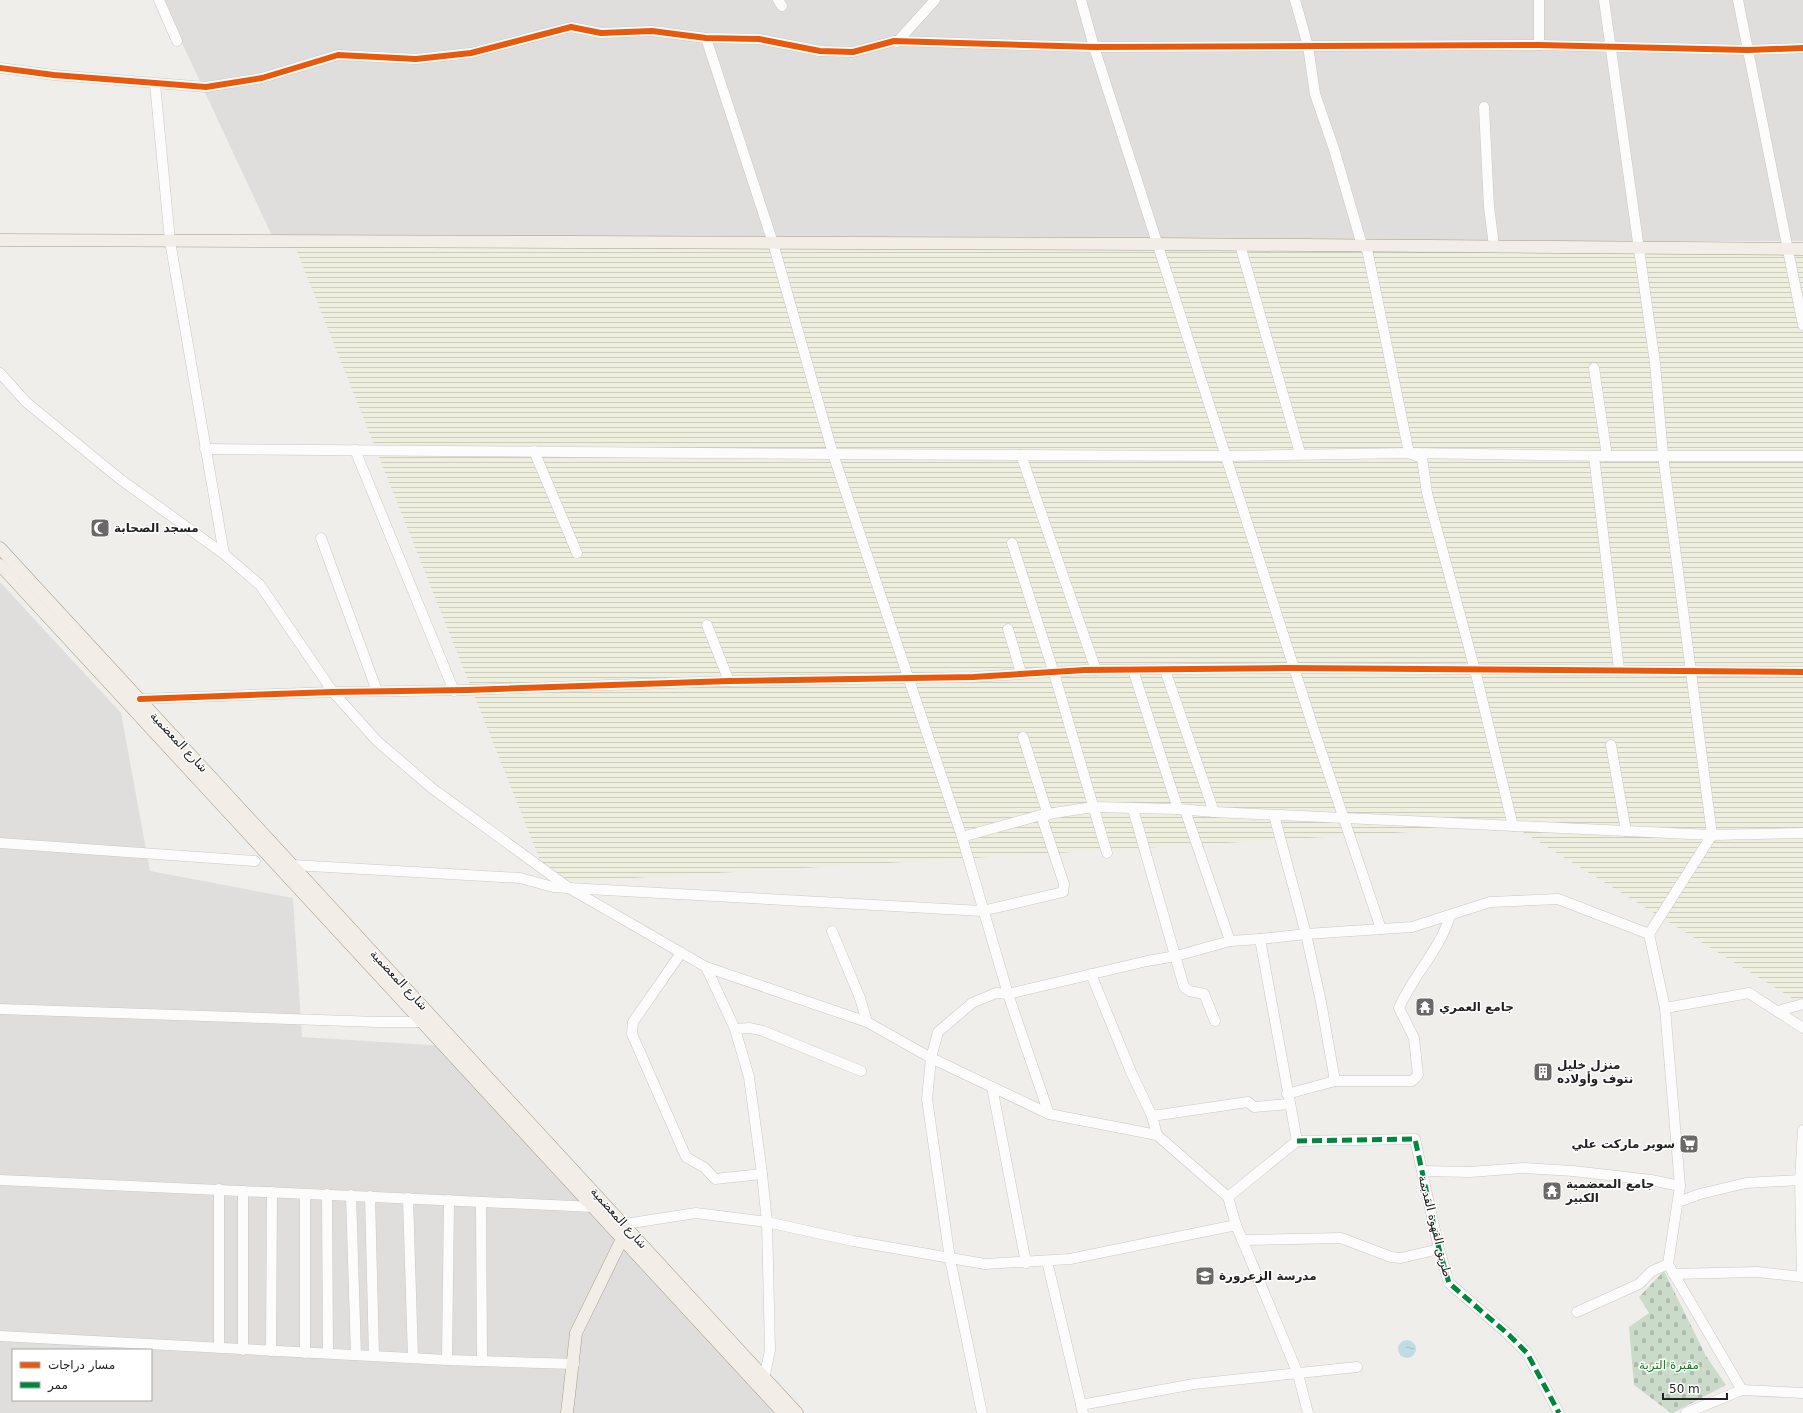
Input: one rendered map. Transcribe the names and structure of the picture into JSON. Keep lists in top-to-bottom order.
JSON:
{
  "streets": {
    "main road": ["شارع المعضمية"],
    "street": ["طريق القهوة القديمة"]
  },
  "parks": ["مقبرة التربة"],
  "places": {
    "mosque": ["مسجد الصحابة"],
    "temple": ["جامع العمري", "جامع المعضمية الكبير"],
    "building": ["منزل خليل نتوف وأولاده"],
    "supermarket": ["سوبر ماركت علي"],
    "school or university": ["مدرسة الزعرورة"]
  },
  "legend": ["مسار دراجات", "ممر"],
  "scale_bar": "50 m"
}
